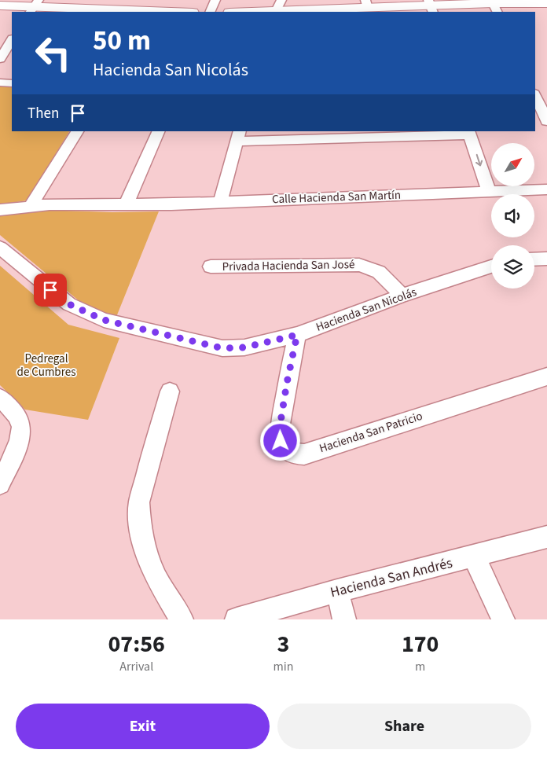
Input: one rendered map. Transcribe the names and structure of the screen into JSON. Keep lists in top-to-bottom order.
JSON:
{
  "streets": {
    "street": [
      "Calle Hacienda San Martín",
      "Privada Hacienda San José",
      "Hacienda San Nicolás",
      "Hacienda San Patricio",
      "Hacienda San Andrés"
    ]
  },
  "crossings": [
    ["Privada Hacienda San José", "Hacienda San Nicolás"],
    ["Hacienda San Nicolás", "Hacienda San Patricio"]
  ],
  "parks": ["Pedregal de Cumbres"],
  "north": "top right",
  "page": {
    "turn": ["50 m", "Hacienda San Nicolás"],
    "then": "Then",
    "eta": [
      "07:56",
      "Arrival",
      "3",
      "min",
      "170",
      "m"
    ],
    "buttons": ["Exit", "Share"]
  }
}
